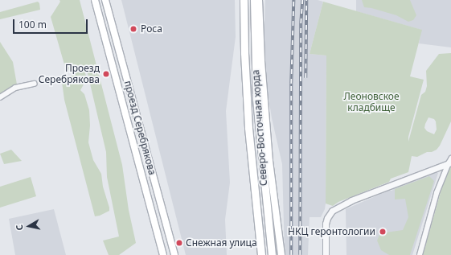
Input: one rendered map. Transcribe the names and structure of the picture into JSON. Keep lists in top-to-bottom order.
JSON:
{
  "streets": {
    "main road": ["проезд Серебрякова", "Северо-Восточная хорда"]
  },
  "parks": ["Леоновское кладбище"],
  "places": [
    "Роса",
    "Проезд Серебрякова",
    "НКЦ геронтологии",
    "Снежная улица"
  ],
  "scale_bar": "100 m",
  "north": "left"
}
